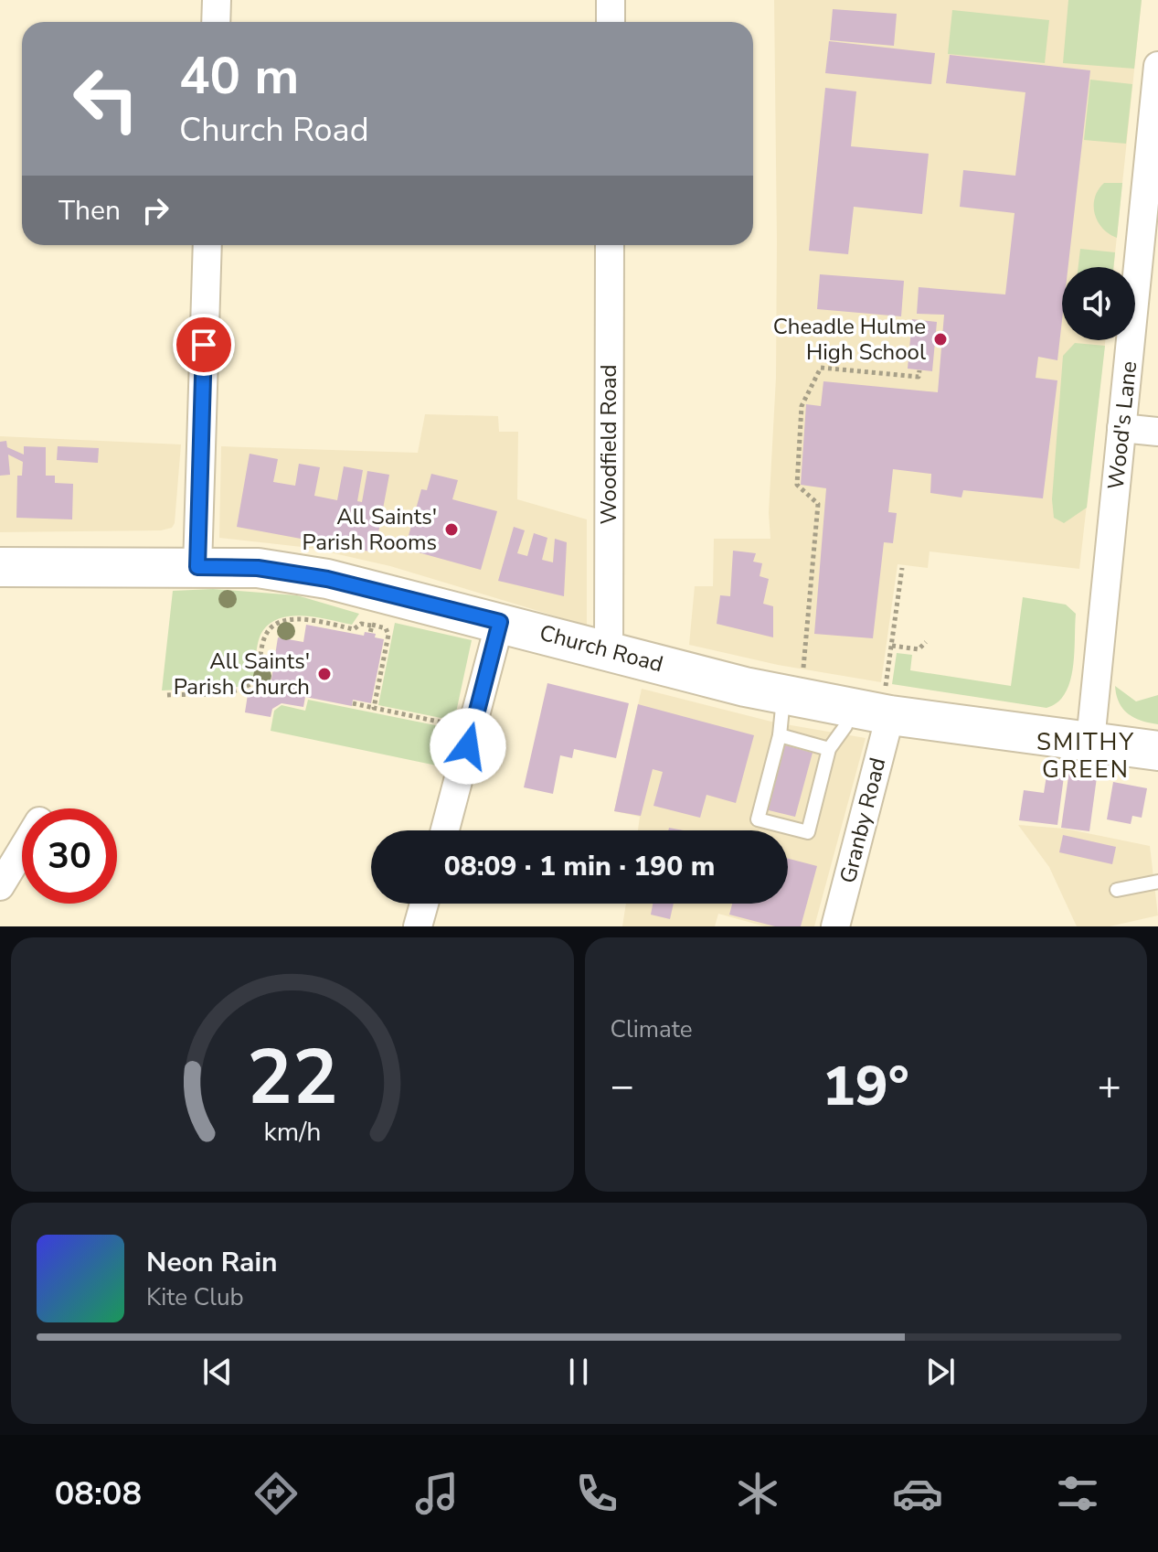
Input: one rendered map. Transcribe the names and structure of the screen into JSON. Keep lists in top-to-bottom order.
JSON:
{
  "streets": {
    "main road": ["Church Road"],
    "street": ["Wood's Lane", "Woodfield Road", "Granby Road"]
  },
  "crossings": [
    ["Wood's Lane", "Church Road"],
    ["Woodfield Road", "Church Road"],
    ["Church Road", "Granby Road"]
  ],
  "districts": ["SMITHY GREEN"],
  "places": ["Cheadle Hulme High School", "All Saints' Parish Rooms", "All Saints' Parish Church"],
  "page": {
    "turn": ["40 m", "Church Road"],
    "then": "Then",
    "limit": "30",
    "trip": "08:09 · 1 min · 190 m",
    "tile": "Climate",
    "heat": ["−", "19°", "+"],
    "song": ["Neon Rain", "Kite Club"],
    "tabs": "08:08",
    "gauge": ["22", "km/h"]
  }
}
